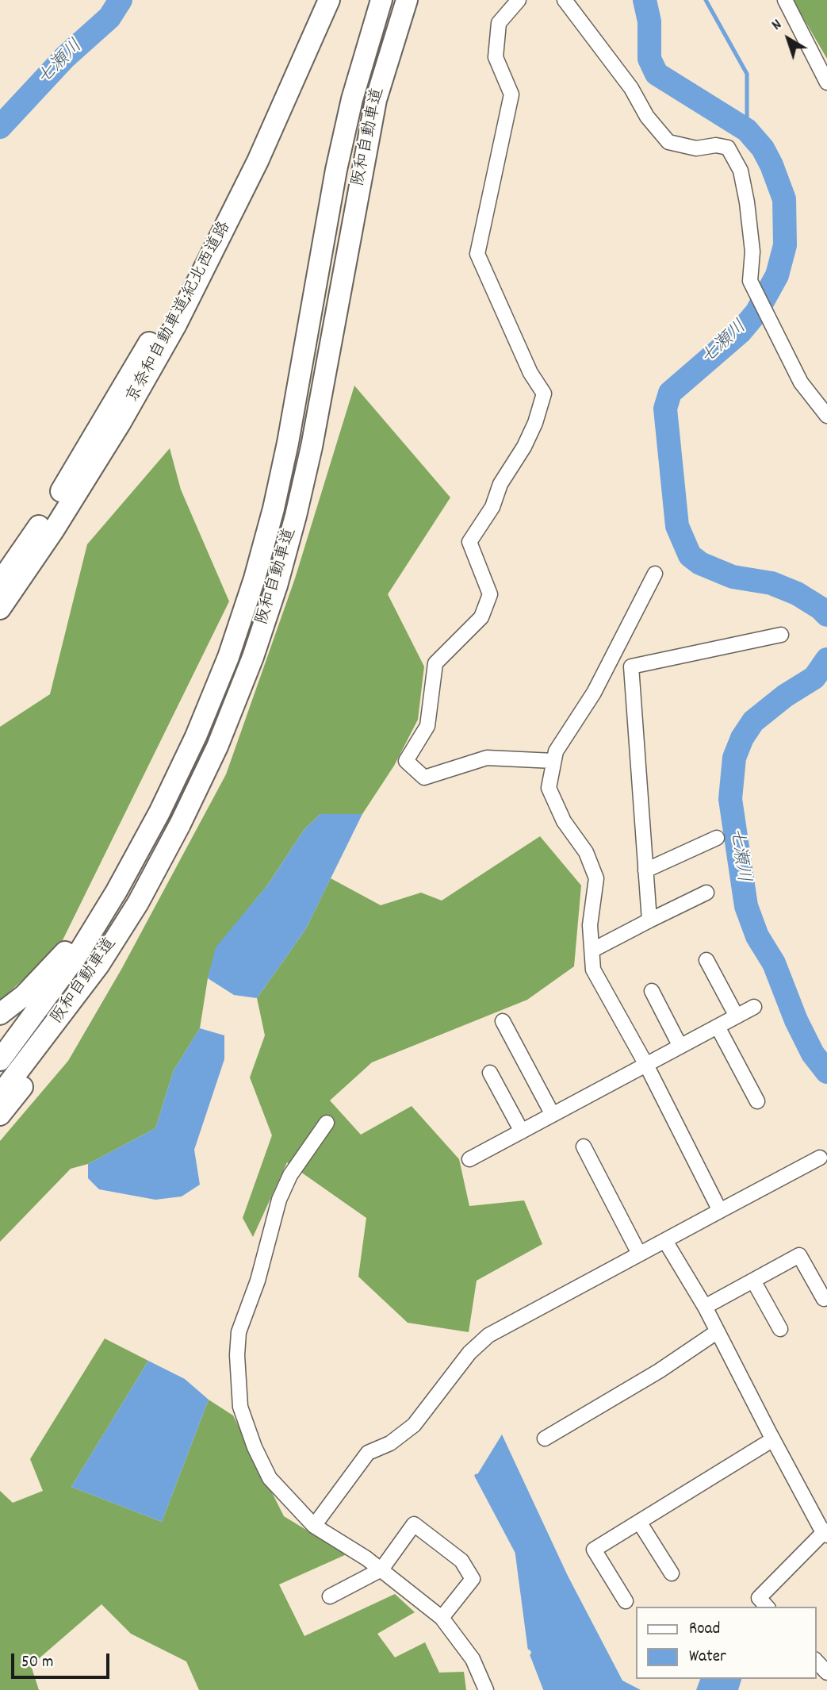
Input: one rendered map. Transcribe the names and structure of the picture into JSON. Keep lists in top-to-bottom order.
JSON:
{
  "streets": {
    "highway": ["阪和自動車道", "京奈和自動車道;紀北西道路"]
  },
  "water": ["七瀬川"],
  "legend": ["Road", "Water"],
  "scale_bar": "50 m",
  "north": "top left"
}
